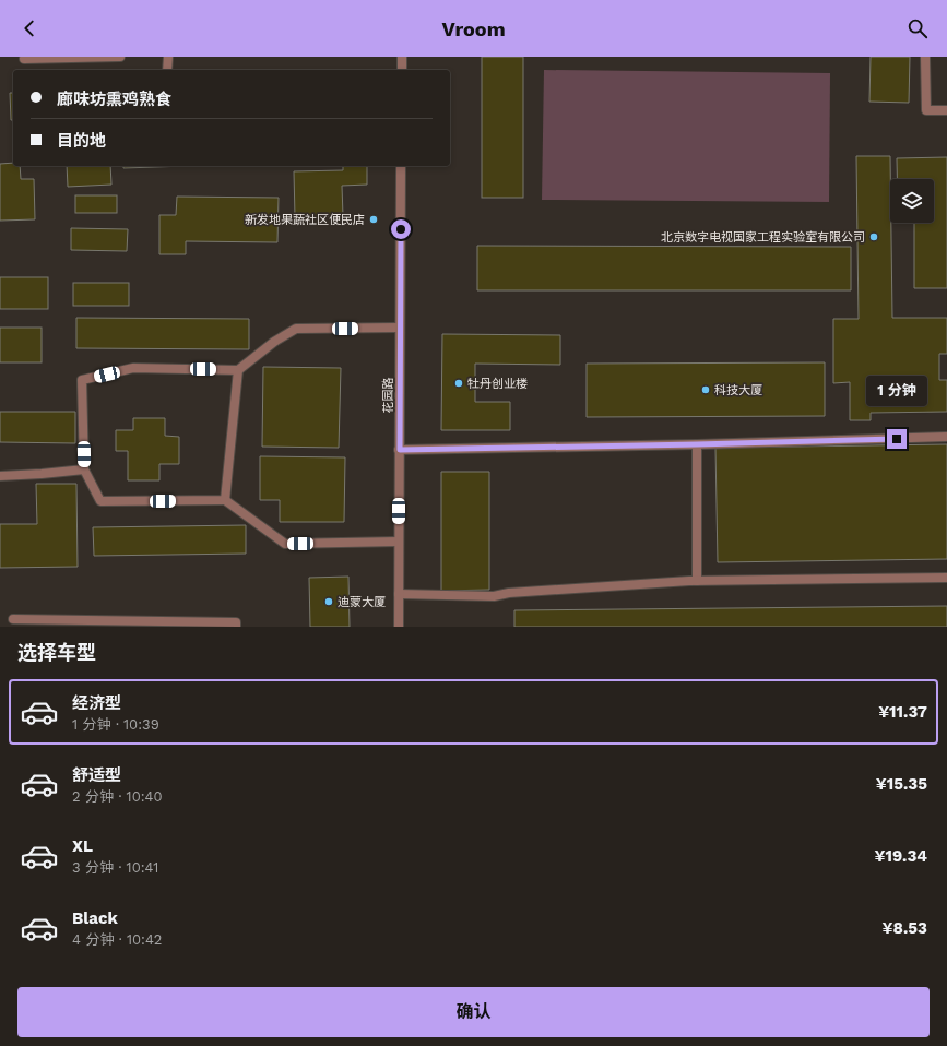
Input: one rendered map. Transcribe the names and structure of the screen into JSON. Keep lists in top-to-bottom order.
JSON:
{
  "streets": {
    "street": ["花园路"]
  },
  "places": [
    "新发地果蔬社区便民店",
    "北京数字电视国家工程实验室有限公司",
    "牡丹创业楼",
    "科技大厦",
    "迪蒙大厦"
  ],
  "page": {
    "header": "Vroom",
    "banner": ["廊味坊熏鸡熟食", "目的地"],
    "bubble": "1 分钟",
    "heading": "选择车型",
    "list": [
      {
        "name": "经济型",
        "note": "1 分钟 · 10:39",
        "value": "¥11.37"
      },
      {
        "name": "舒适型",
        "note": "2 分钟 · 10:40",
        "value": "¥15.35"
      },
      {
        "name": "XL",
        "note": "3 分钟 · 10:41",
        "value": "¥19.34"
      },
      {
        "name": "Black",
        "note": "4 分钟 · 10:42",
        "value": "¥8.53"
      }
    ],
    "buttons": "确认"
  }
}
